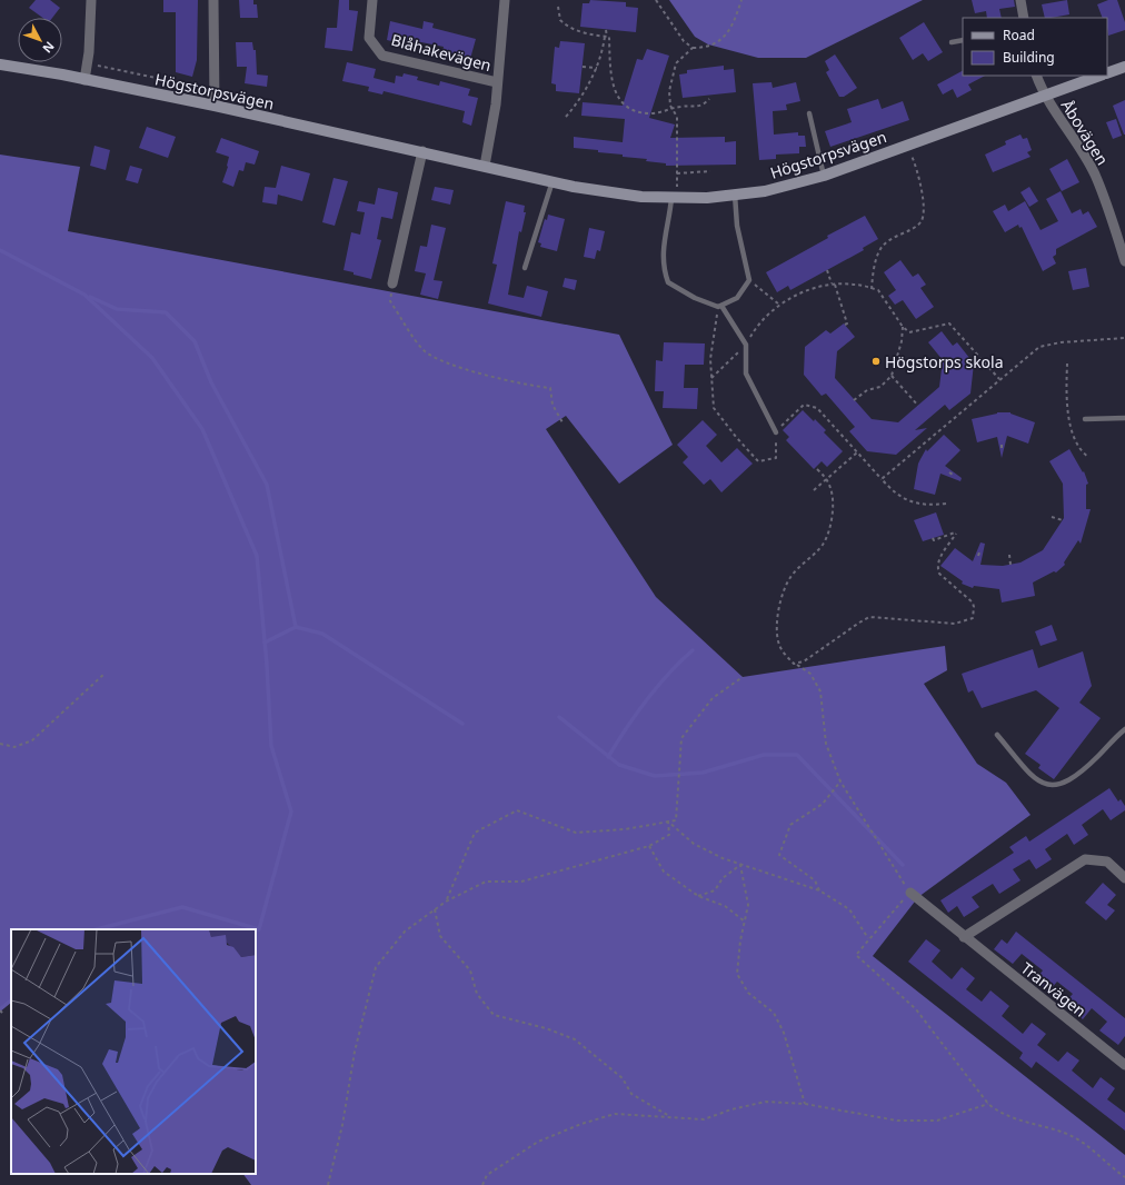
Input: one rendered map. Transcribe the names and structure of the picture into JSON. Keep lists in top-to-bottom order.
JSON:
{
  "streets": {
    "street": [
      "Blåhakevägen",
      "Högstorpsvägen",
      "Åbovägen",
      "Tranvägen"
    ]
  },
  "crossings": [
    ["Högstorpsvägen", "Åbovägen"]
  ],
  "places": ["Högstorps skola"],
  "legend": ["Road", "Building"],
  "north": "bottom right"
}
